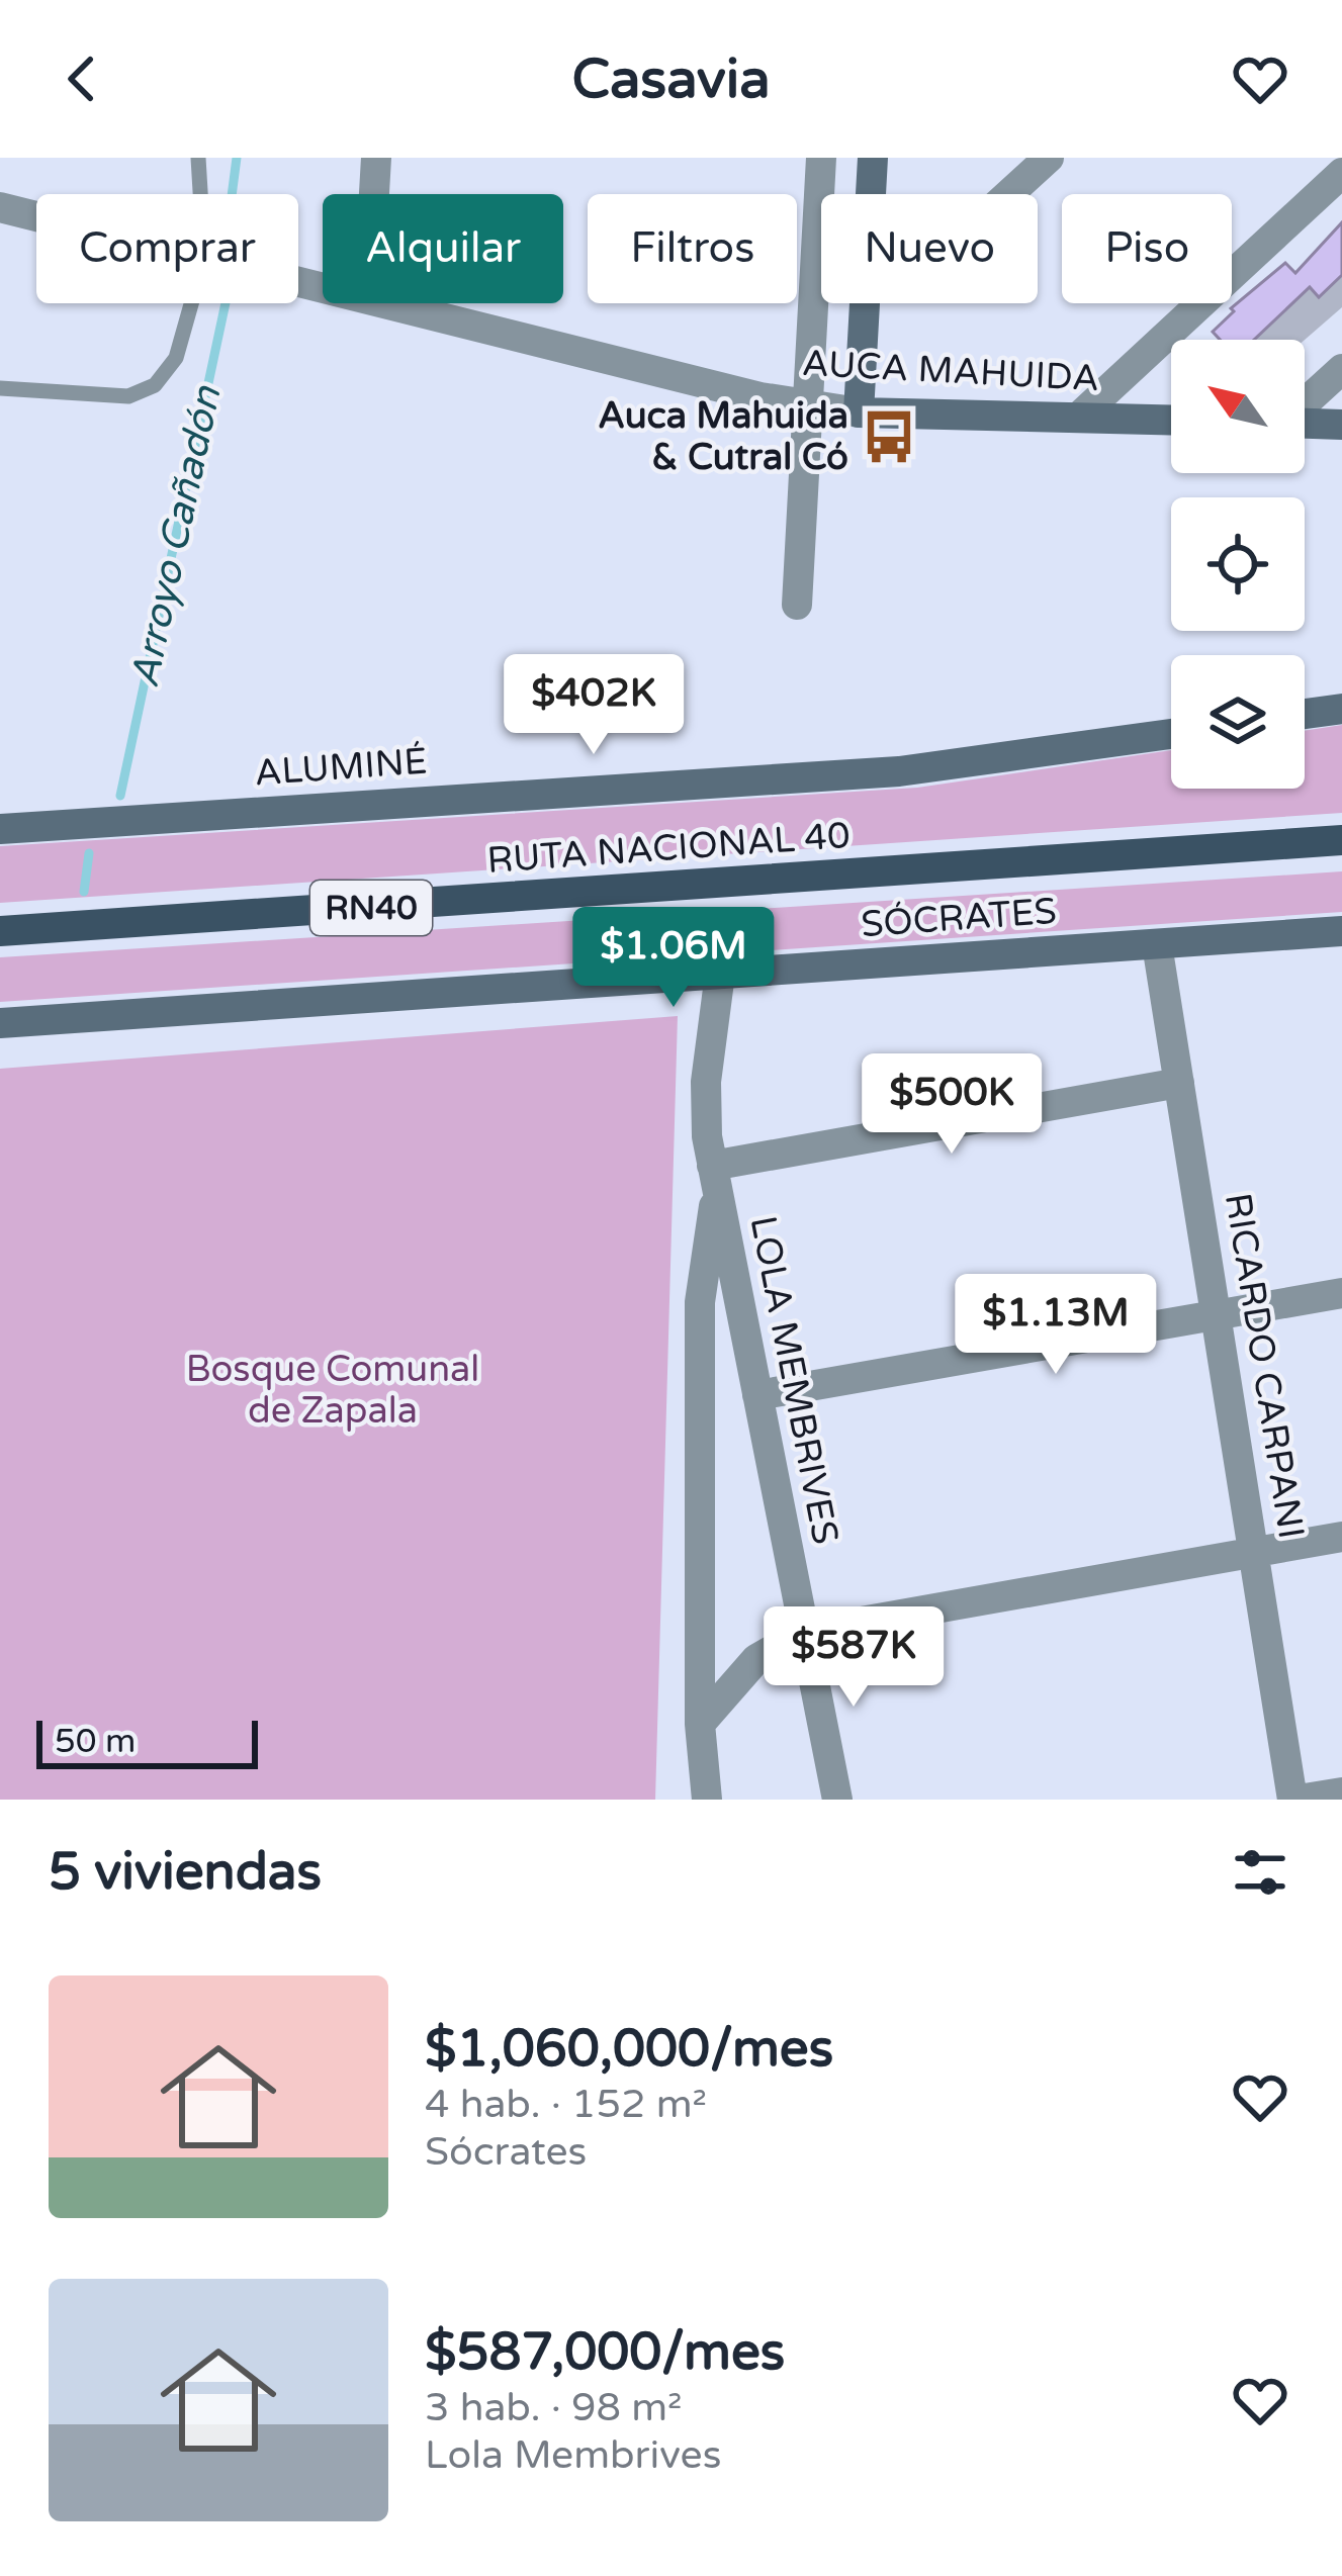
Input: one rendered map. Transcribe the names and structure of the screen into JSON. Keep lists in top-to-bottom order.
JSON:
{
  "streets": {
    "main road": ["RUTA NACIONAL 40", "RN40"],
    "street": [
      "AUCA MAHUIDA",
      "ALUMINÉ",
      "SÓCRATES",
      "RICARDO CARPANI",
      "LOLA MEMBRIVES"
    ]
  },
  "crossings": [
    ["SÓCRATES", "RICARDO CARPANI"],
    ["SÓCRATES", "LOLA MEMBRIVES"]
  ],
  "water": ["Arroyo Cañadón"],
  "parks": ["Bosque Comunal de Zapala"],
  "places": {
    "bus stop": ["Auca Mahuida & Cutral Có"]
  },
  "scale_bar": "50 m",
  "north": "top left",
  "page": {
    "header": "Casavia",
    "chip": [
      "Comprar",
      "Alquilar",
      "Filtros",
      "Nuevo",
      "Piso"
    ],
    "price": [
      "$402K",
      "$1.06M",
      "$500K",
      "$1.13M",
      "$587K"
    ],
    "scale": "50 m",
    "heading": "5 viviendas",
    "list": [
      {
        "name": "$1,060,000/mes",
        "note": "4 hab. · 152 m² · Sócrates"
      },
      {
        "name": "$587,000/mes",
        "note": "3 hab. · 98 m² · Lola Membrives"
      }
    ]
  }
}
